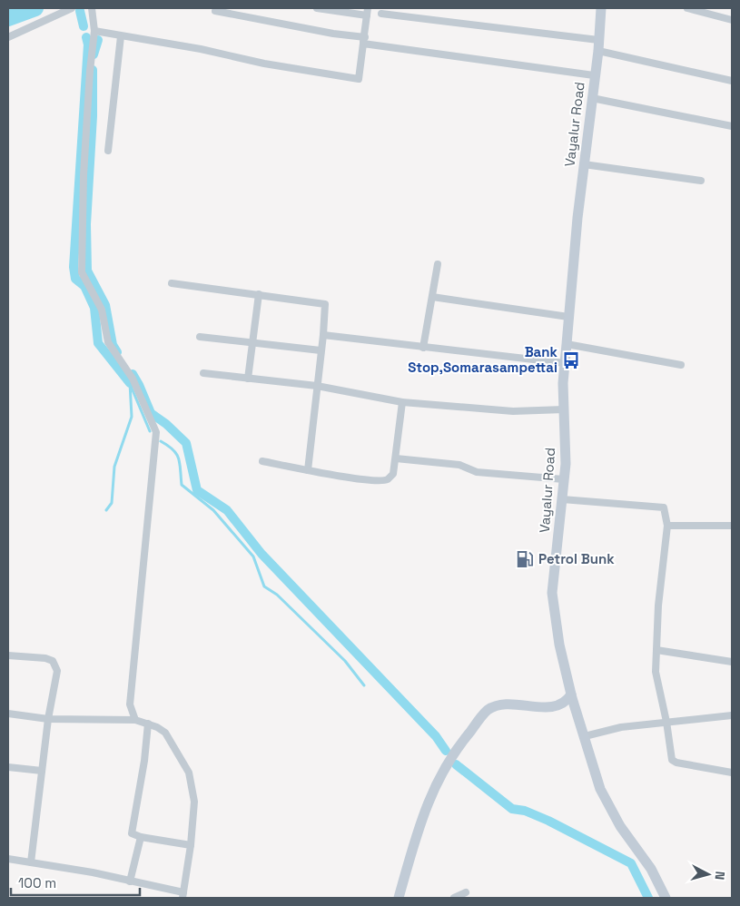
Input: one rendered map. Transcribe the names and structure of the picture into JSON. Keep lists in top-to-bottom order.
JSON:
{
  "streets": {
    "main road": ["Vayalur Road"]
  },
  "places": {
    "bus stop": ["Bank Stop,Somarasampettai"],
    "fuel station": ["Petrol Bunk"]
  },
  "scale_bar": "100 m",
  "north": "right"
}
